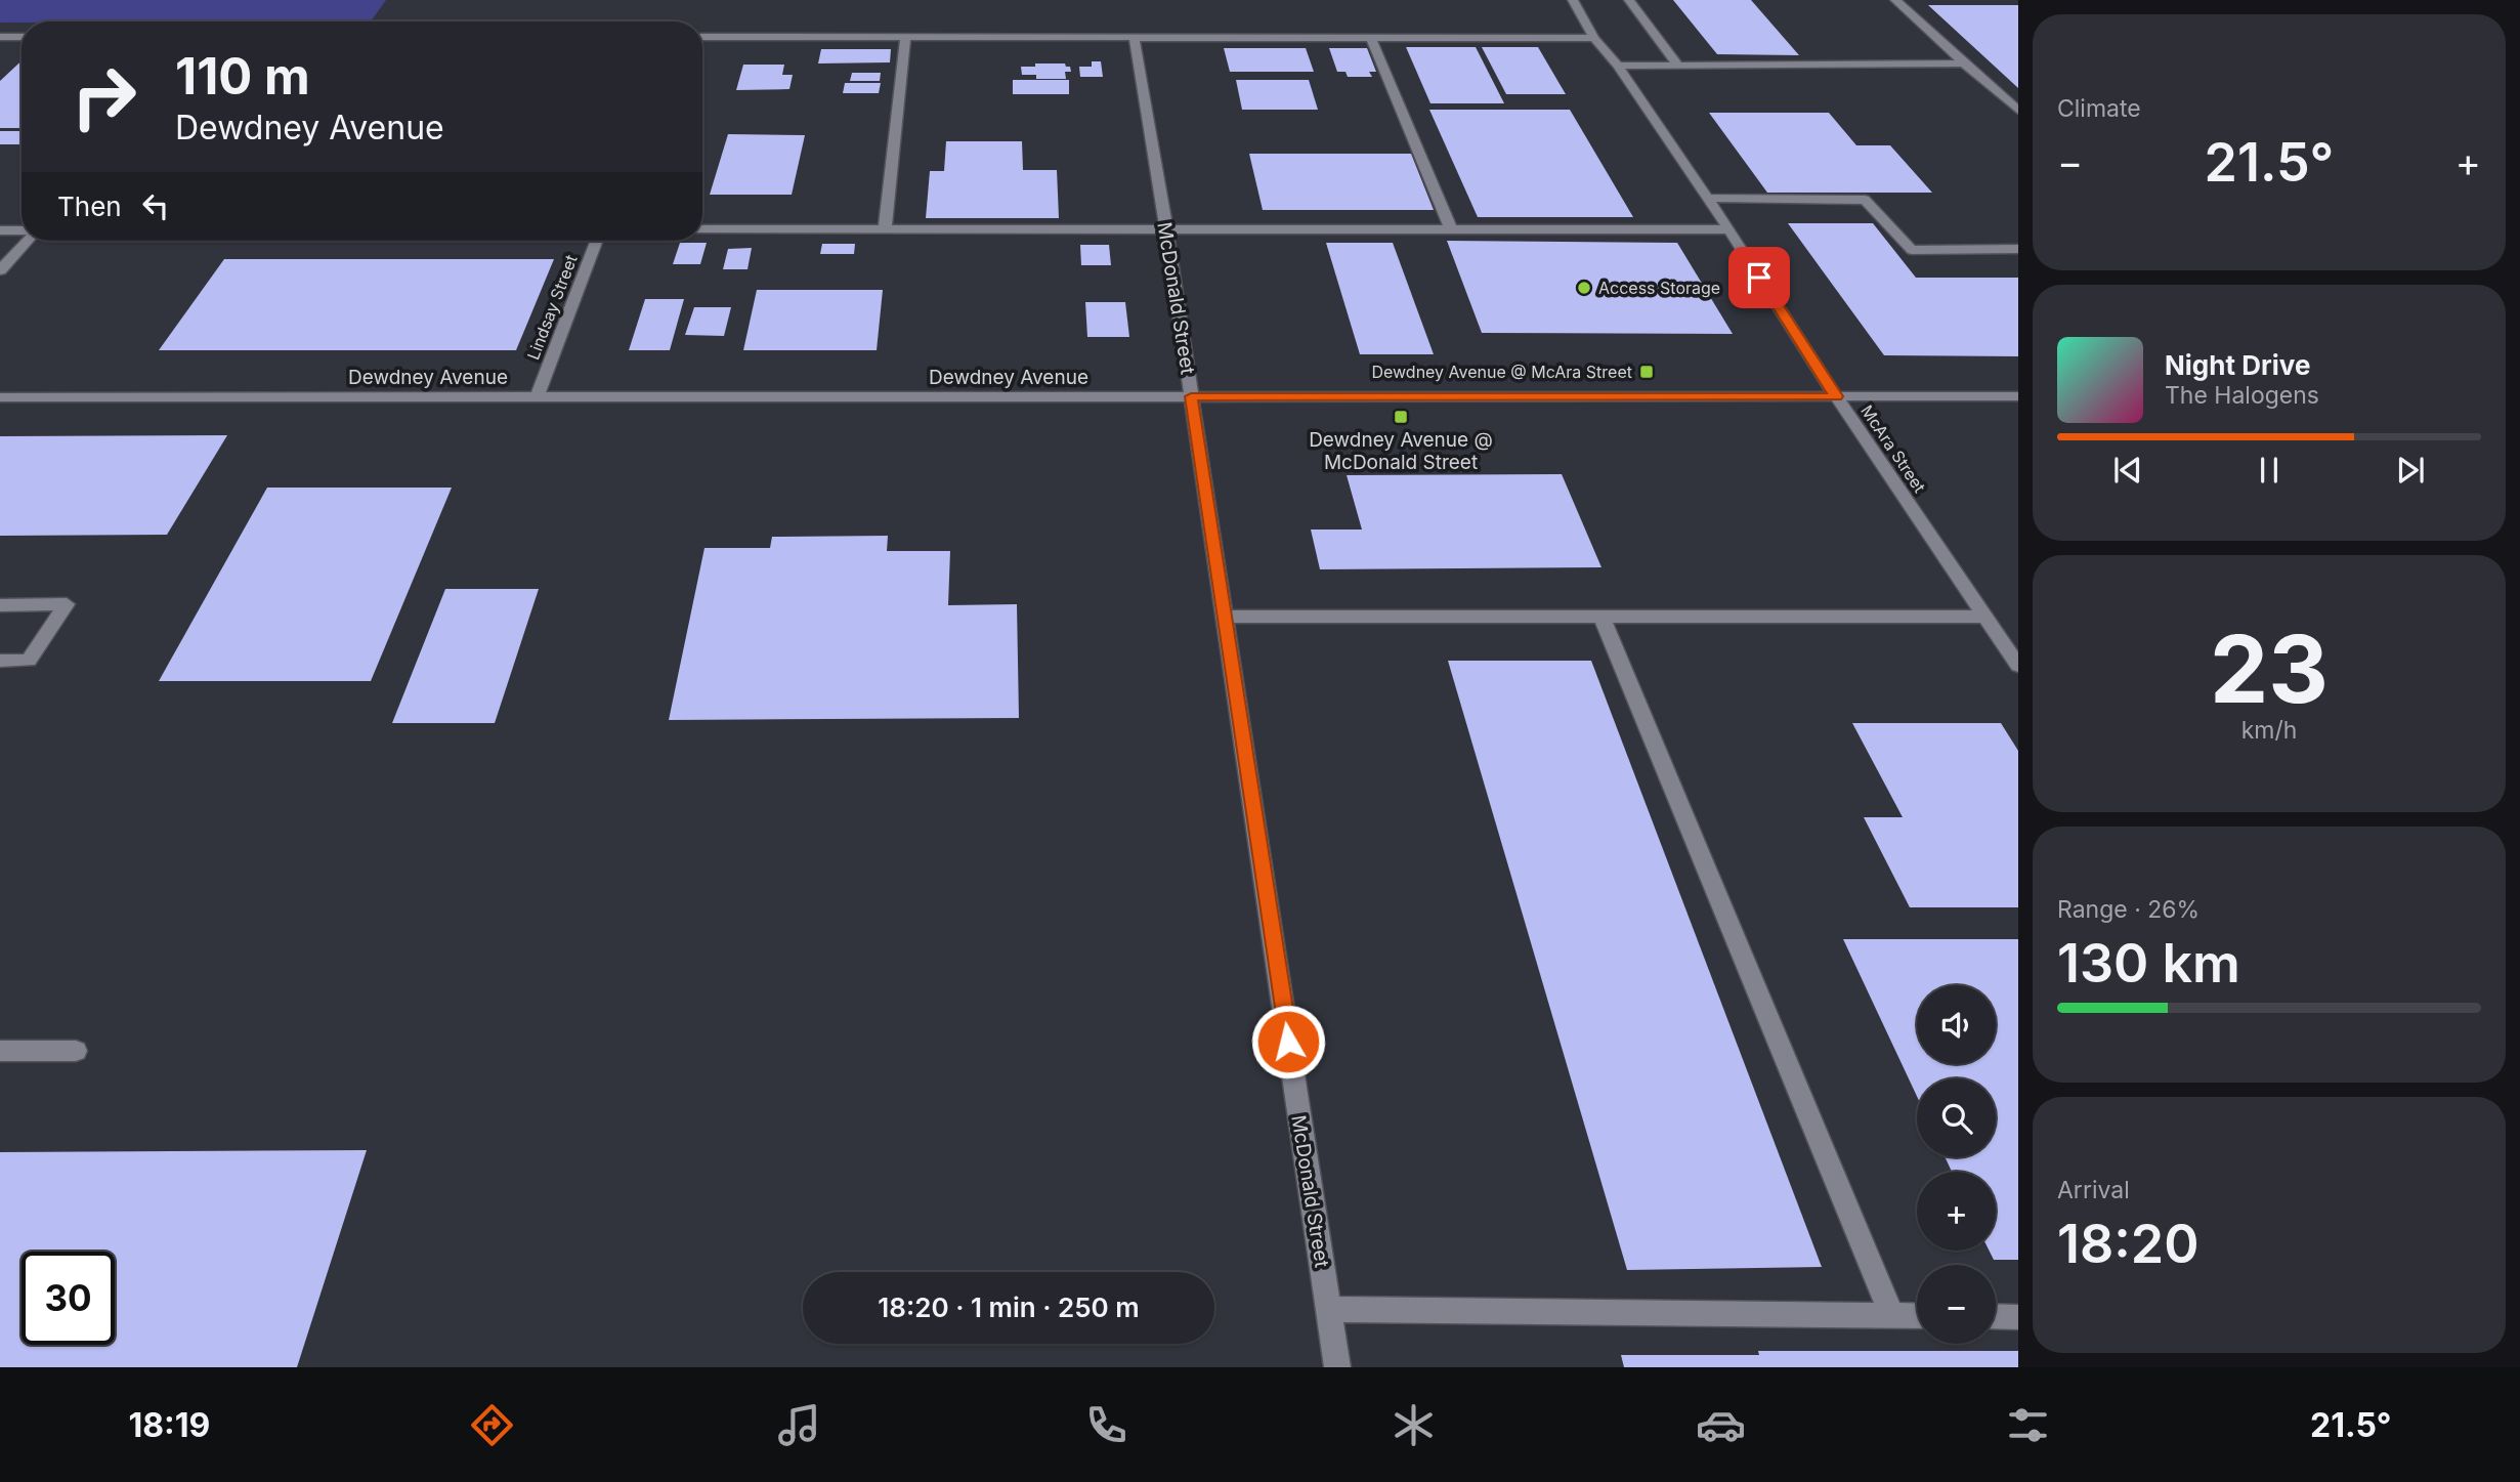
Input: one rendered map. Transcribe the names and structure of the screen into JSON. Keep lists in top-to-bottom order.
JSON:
{
  "streets": {
    "street": [
      "McDonald Street",
      "Lindsay Street",
      "Dewdney Avenue",
      "McAra Street"
    ]
  },
  "crossings": [
    ["McDonald Street", "Dewdney Avenue"],
    ["Lindsay Street", "Dewdney Avenue"],
    ["Dewdney Avenue", "McAra Street"]
  ],
  "places": {
    "other": ["Access Storage"],
    "transit": ["Dewdney Avenue @ McAra Street", "Dewdney Avenue @ McDonald Street"]
  },
  "page": {
    "tile": [
      "Climate",
      ["23", "km/h"],
      ["Range · 26%", "130 km"],
      ["Arrival", "18:20"]
    ],
    "turn": ["110 m", "Dewdney Avenue"],
    "heat": ["−", "21.5°", "+"],
    "then": "Then",
    "song": ["Night Drive", "The Halogens"],
    "map_buttons": ["+", "−"],
    "limit": "30",
    "trip": "18:20 · 1 min · 250 m",
    "tabs": ["18:19", "21.5°"]
  }
}
